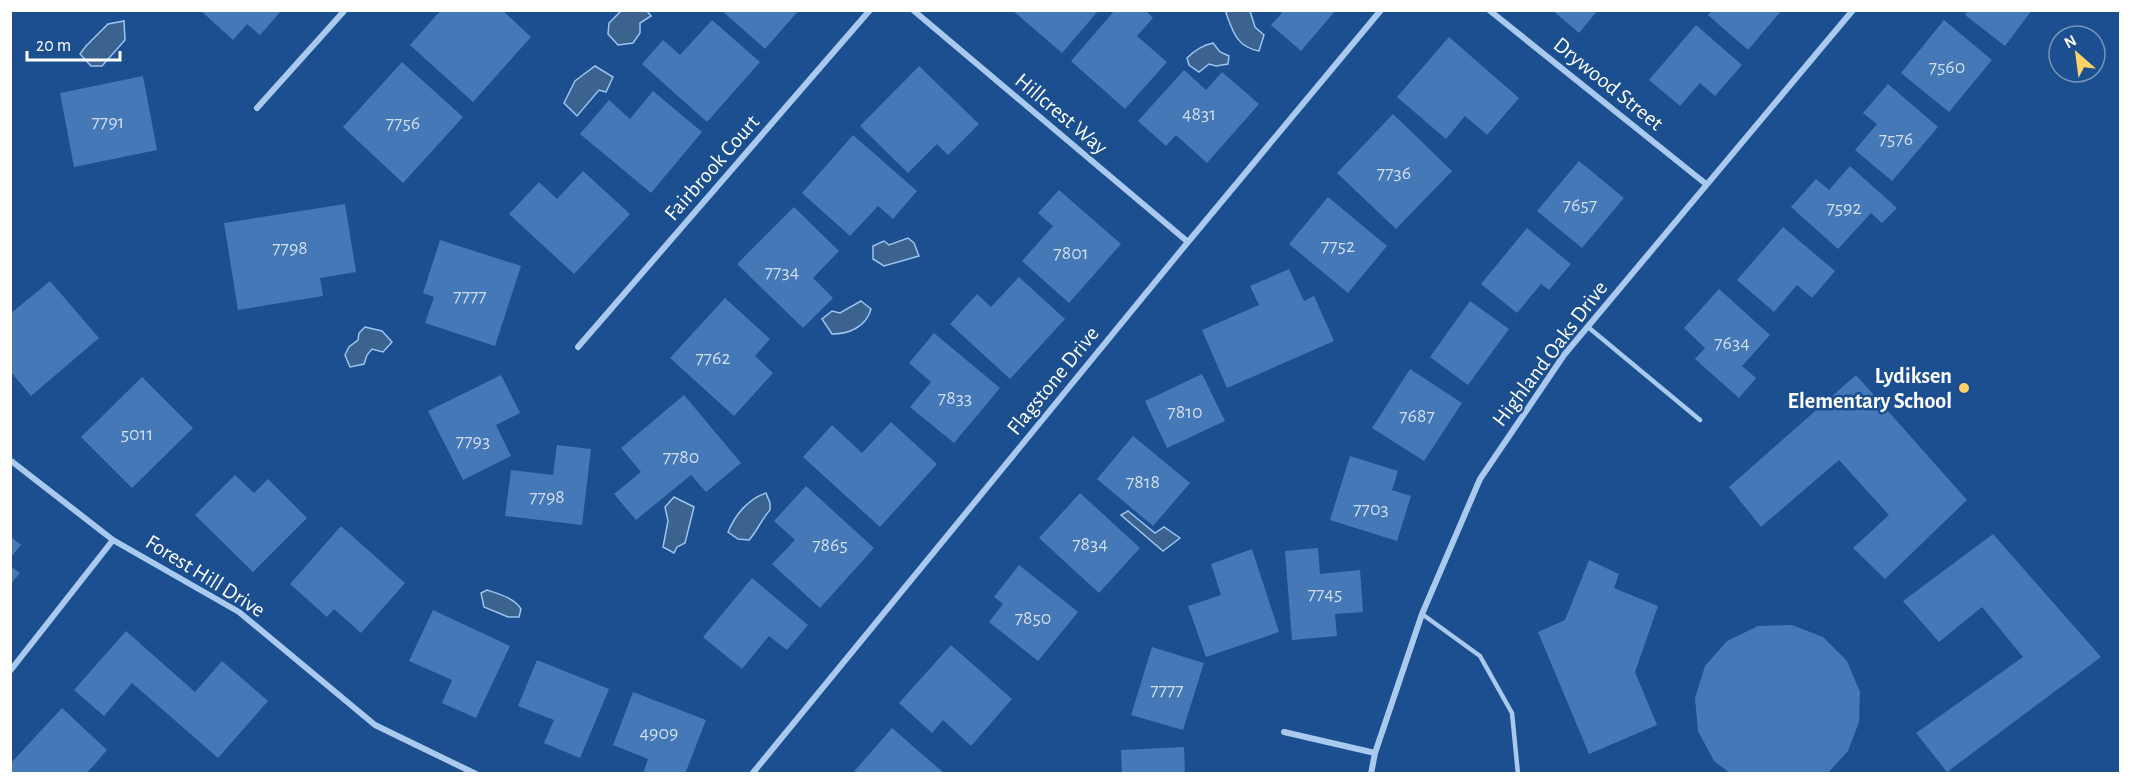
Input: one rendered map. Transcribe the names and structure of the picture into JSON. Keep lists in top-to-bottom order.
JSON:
{
  "streets": {
    "street": [
      "Drywood Street",
      "Hillcrest Way",
      "Fairbrook Court",
      "Highland Oaks Drive",
      "Flagstone Drive",
      "Forest Hill Drive"
    ]
  },
  "crossings": [
    ["Drywood Street", "Highland Oaks Drive"],
    ["Hillcrest Way", "Flagstone Drive"]
  ],
  "places": ["Lydiksen Elementary School"],
  "house_numbers": [
    "7560",
    "4831",
    "7791",
    "7756",
    "7576",
    "7736",
    "7657",
    "7592",
    "7752",
    "7798",
    "7801",
    "7734",
    "7777",
    "7634",
    "7762",
    "7833",
    "7810",
    "7687",
    "5011",
    "7793",
    "7780",
    "7818",
    "7798",
    "7703",
    "7834",
    "7865",
    "7745",
    "7850",
    "7777",
    "4909"
  ],
  "scale_bar": "20 m",
  "north": "top left"
}
